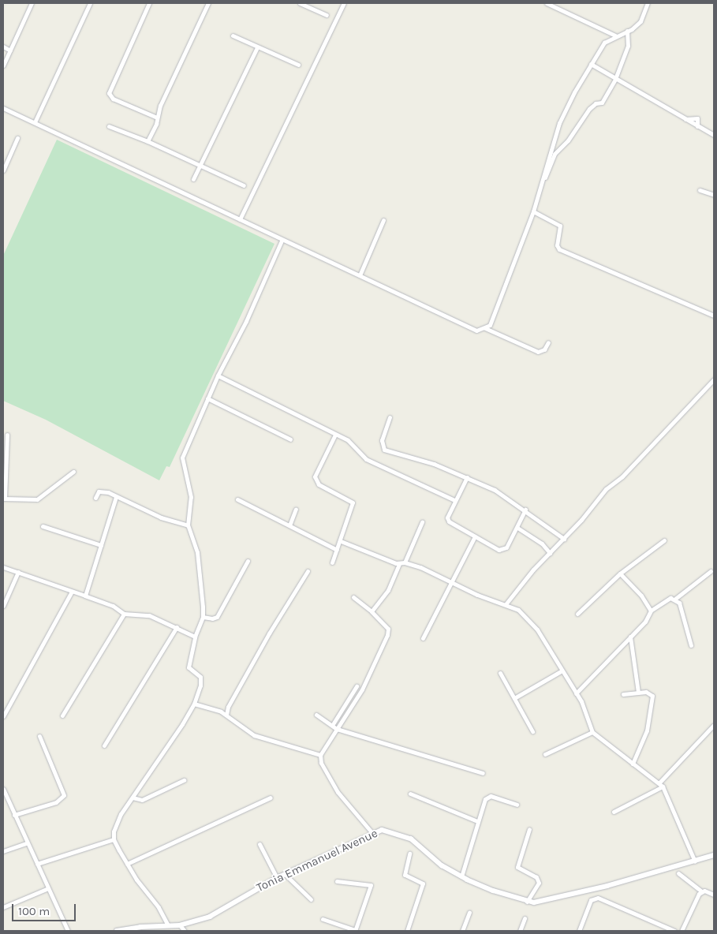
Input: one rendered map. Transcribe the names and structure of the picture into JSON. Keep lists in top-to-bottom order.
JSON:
{
  "streets": {
    "street": ["Tonia Emmanuel Avenue"]
  },
  "scale_bar": "100 m"
}
